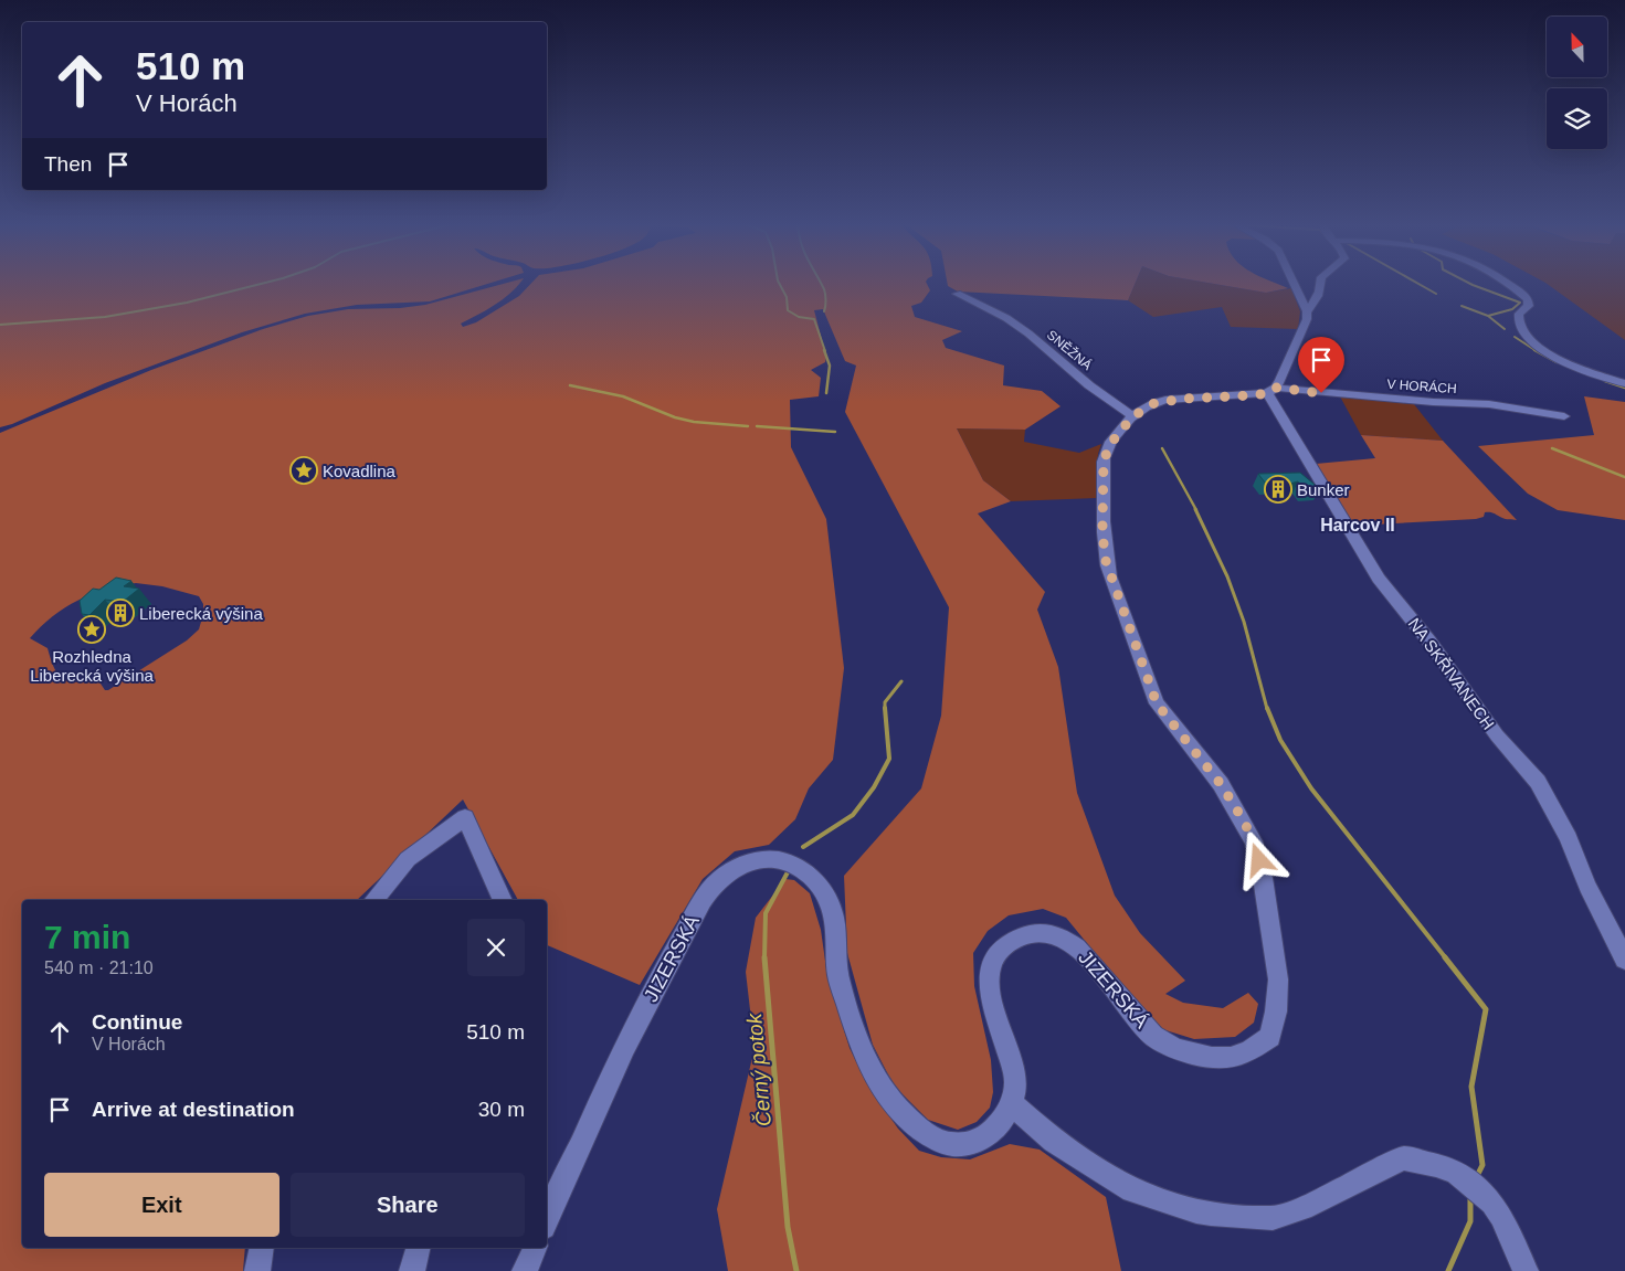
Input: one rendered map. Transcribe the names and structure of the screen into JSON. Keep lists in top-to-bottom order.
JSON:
{
  "streets": {
    "street": [
      "SNĚŽNÁ",
      "V HORÁCH",
      "NA SKŘIVANECH",
      "JIZERSKÁ"
    ]
  },
  "crossings": [
    ["SNĚŽNÁ", "JIZERSKÁ"],
    ["V HORÁCH", "NA SKŘIVANECH"],
    ["V HORÁCH", "JIZERSKÁ"],
    ["NA SKŘIVANECH", "JIZERSKÁ"]
  ],
  "districts": ["Harcov II"],
  "water": ["Černý potok"],
  "places": {
    "place": ["Kovadlina", "Rozhledna Liberecká výšina"],
    "building": ["Bunker", "Liberecká výšina"]
  },
  "north": "top",
  "page": {
    "turn": ["510 m", "V Horách"],
    "then": "Then",
    "heading": ["7 min", "540 m · 21:10"],
    "list": [
      {
        "name": "Continue",
        "note": "V Horách",
        "value": "510 m"
      },
      {
        "name": "Arrive at destination",
        "value": "30 m"
      }
    ],
    "buttons": ["Exit", "Share"]
  }
}
